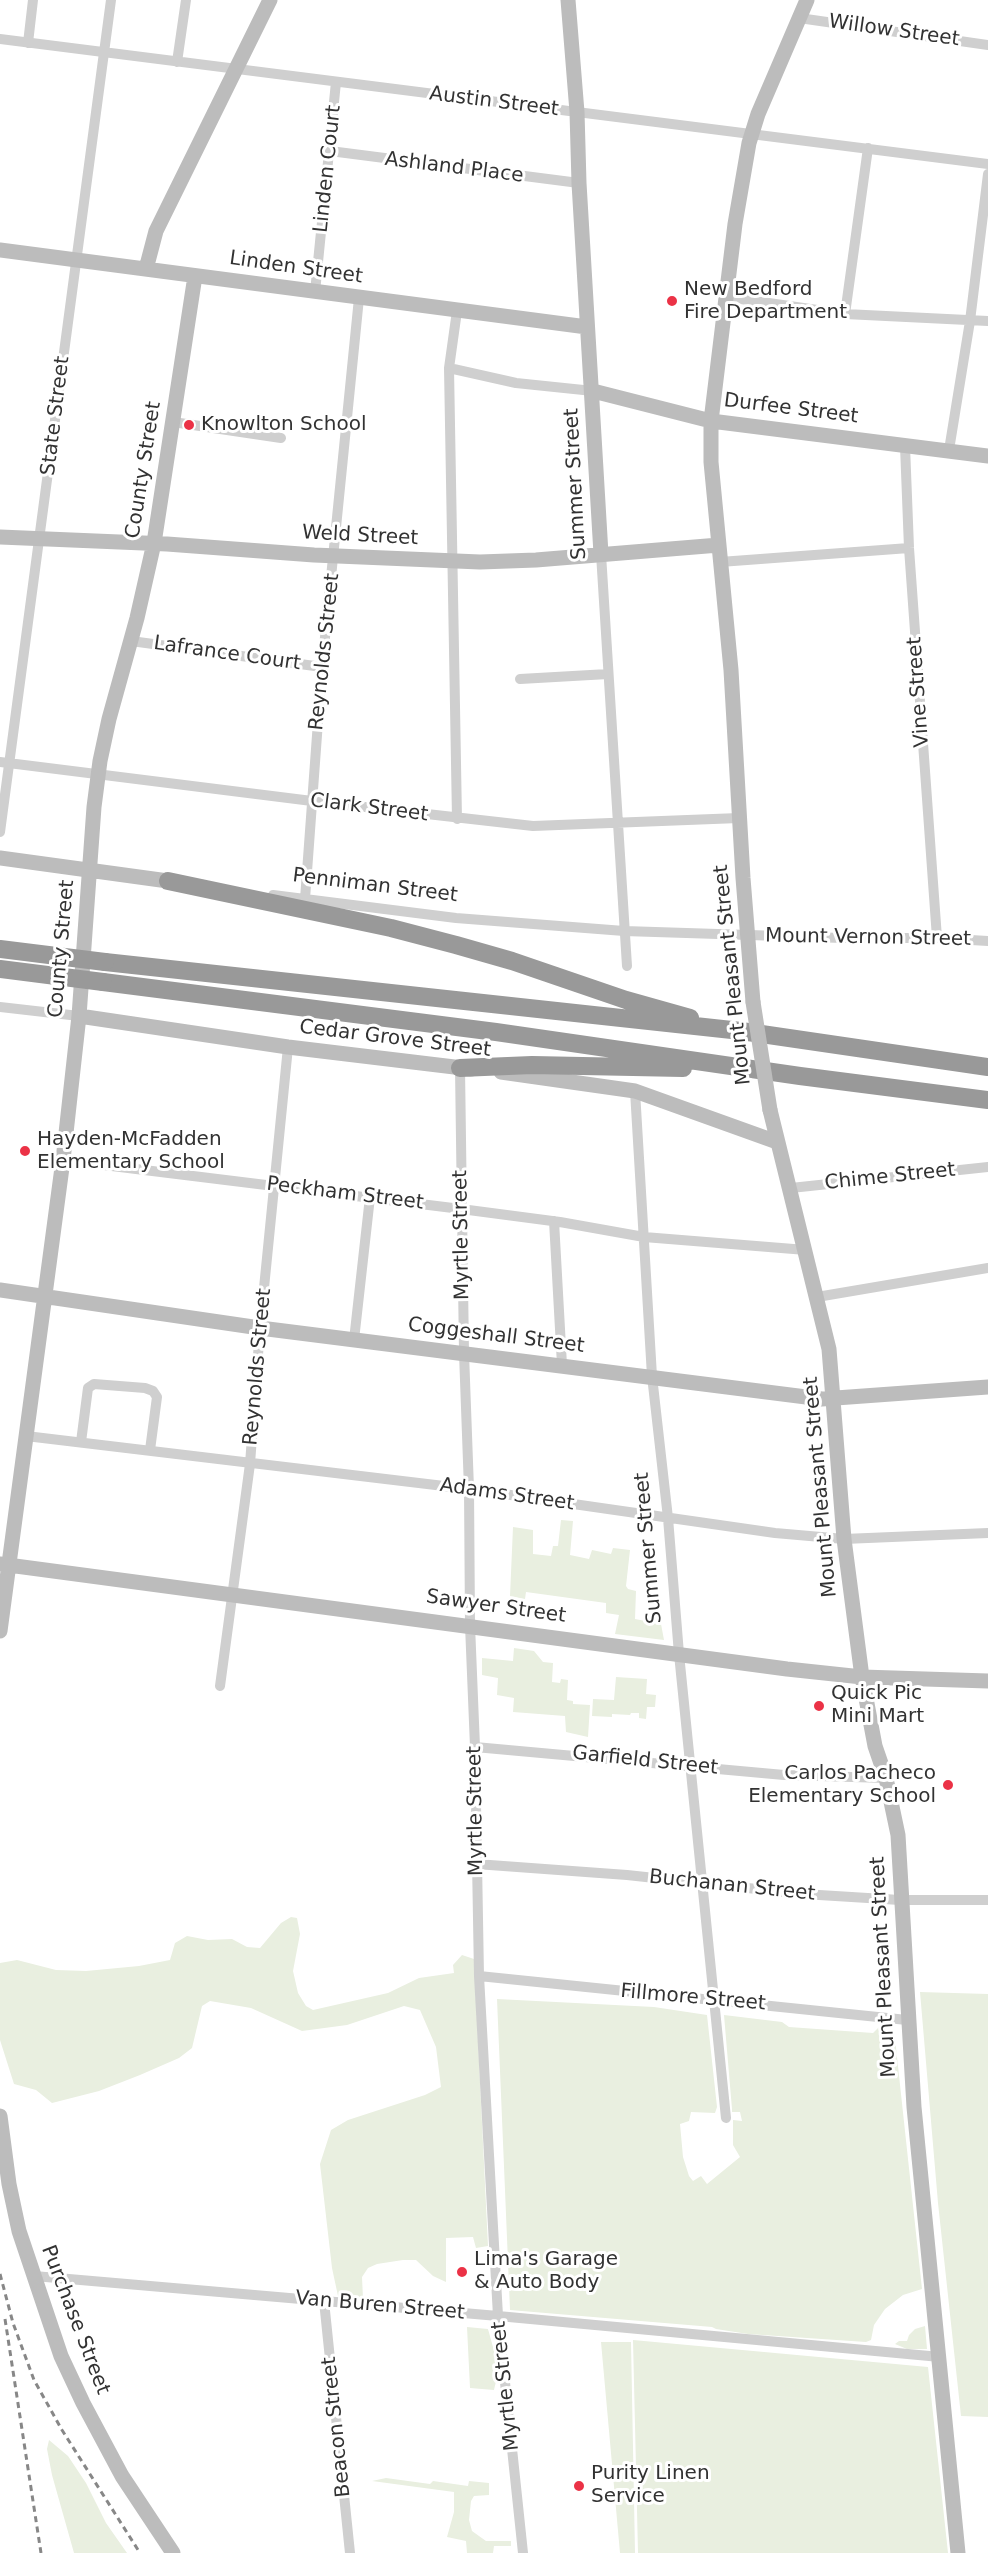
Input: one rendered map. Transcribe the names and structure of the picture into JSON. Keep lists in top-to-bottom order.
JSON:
{
  "streets": {
    "main road": [
      "Linden Street",
      "Durfee Street",
      "County Street",
      "Summer Street",
      "Weld Street",
      "Penniman Street",
      "Mount Pleasant Street",
      "Cedar Grove Street",
      "Coggeshall Street",
      "Sawyer Street",
      "Purchase Street"
    ],
    "street": [
      "Willow Street",
      "Austin Street",
      "Ashland Place",
      "Linden Court",
      "State Street",
      "Reynolds Street",
      "Lafrance Court",
      "Vine Street",
      "Clark Street",
      "Mount Vernon Street",
      "Chime Street",
      "Peckham Street",
      "Myrtle Street",
      "Adams Street",
      "Garfield Street",
      "Buchanan Street",
      "Fillmore Street",
      "Van Buren Street",
      "Beacon Street"
    ]
  },
  "crossings": [
    ["Willow Street", "Mount Pleasant Street"],
    ["Austin Street", "Linden Court"],
    ["Austin Street", "State Street"],
    ["Austin Street", "Summer Street"],
    ["Austin Street", "Mount Pleasant Street"],
    ["Ashland Place", "Linden Court"],
    ["Ashland Place", "Summer Street"],
    ["Linden Court", "Linden Street"],
    ["Linden Street", "State Street"],
    ["Linden Street", "County Street"],
    ["Linden Street", "Summer Street"],
    ["Linden Street", "Reynolds Street"],
    ["Durfee Street", "Summer Street"],
    ["Durfee Street", "Vine Street"],
    ["Durfee Street", "Mount Pleasant Street"],
    ["State Street", "Weld Street"],
    ["State Street", "Clark Street"],
    ["County Street", "Weld Street"],
    ["County Street", "Lafrance Court"],
    ["County Street", "Clark Street"],
    ["County Street", "Penniman Street"],
    ["County Street", "Cedar Grove Street"],
    ["County Street", "Peckham Street"],
    ["County Street", "Coggeshall Street"],
    ["County Street", "Adams Street"],
    ["County Street", "Sawyer Street"],
    ["Summer Street", "Weld Street"],
    ["Summer Street", "Clark Street"],
    ["Summer Street", "Penniman Street"],
    ["Summer Street", "Cedar Grove Street"],
    ["Summer Street", "Peckham Street"],
    ["Summer Street", "Coggeshall Street"],
    ["Summer Street", "Adams Street"],
    ["Summer Street", "Sawyer Street"],
    ["Summer Street", "Garfield Street"],
    ["Summer Street", "Buchanan Street"],
    ["Summer Street", "Fillmore Street"],
    ["Weld Street", "Reynolds Street"],
    ["Weld Street", "Mount Pleasant Street"],
    ["Reynolds Street", "Lafrance Court"],
    ["Reynolds Street", "Clark Street"],
    ["Reynolds Street", "Penniman Street"],
    ["Reynolds Street", "Cedar Grove Street"],
    ["Reynolds Street", "Peckham Street"],
    ["Reynolds Street", "Coggeshall Street"],
    ["Reynolds Street", "Adams Street"],
    ["Reynolds Street", "Sawyer Street"],
    ["Vine Street", "Mount Vernon Street"],
    ["Clark Street", "Mount Pleasant Street"],
    ["Penniman Street", "Mount Vernon Street"],
    ["Penniman Street", "Mount Pleasant Street"],
    ["Mount Vernon Street", "Mount Pleasant Street"],
    ["Mount Pleasant Street", "Cedar Grove Street"],
    ["Mount Pleasant Street", "Chime Street"],
    ["Mount Pleasant Street", "Peckham Street"],
    ["Mount Pleasant Street", "Coggeshall Street"],
    ["Mount Pleasant Street", "Adams Street"],
    ["Mount Pleasant Street", "Sawyer Street"],
    ["Mount Pleasant Street", "Garfield Street"],
    ["Mount Pleasant Street", "Buchanan Street"],
    ["Mount Pleasant Street", "Fillmore Street"],
    ["Mount Pleasant Street", "Van Buren Street"],
    ["Cedar Grove Street", "Myrtle Street"],
    ["Peckham Street", "Myrtle Street"],
    ["Myrtle Street", "Coggeshall Street"],
    ["Myrtle Street", "Adams Street"],
    ["Myrtle Street", "Sawyer Street"],
    ["Myrtle Street", "Garfield Street"],
    ["Myrtle Street", "Buchanan Street"],
    ["Myrtle Street", "Fillmore Street"],
    ["Myrtle Street", "Van Buren Street"],
    ["Van Buren Street", "Purchase Street"],
    ["Van Buren Street", "Beacon Street"]
  ],
  "places": [
    "New Bedford Fire Department",
    "Knowlton School",
    "Hayden-McFadden Elementary School",
    "Quick Pic Mini Mart",
    "Carlos Pacheco Elementary School",
    "Lima's Garage & Auto Body",
    "Purity Linen Service"
  ]
}
